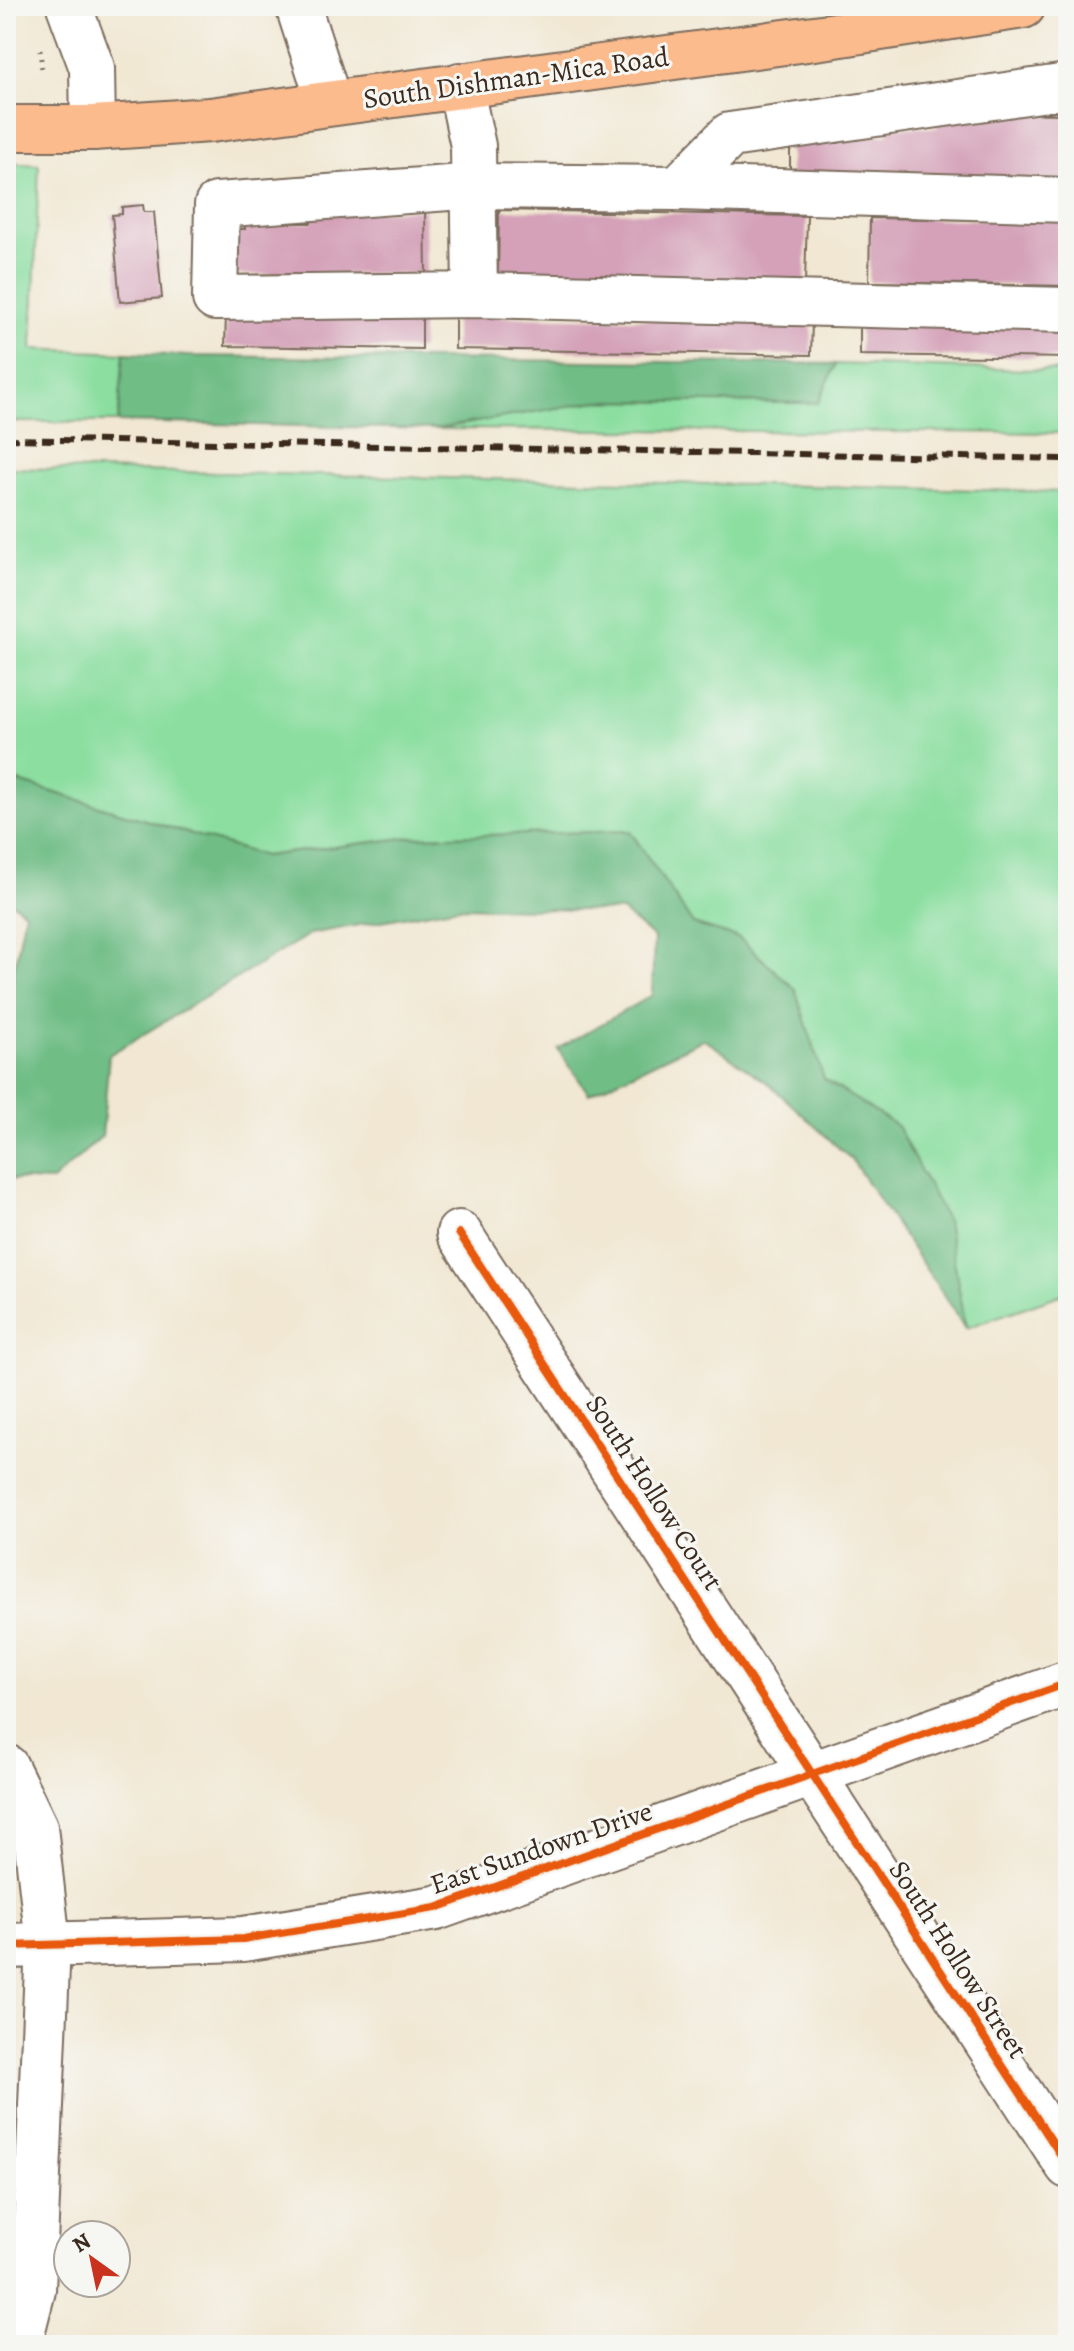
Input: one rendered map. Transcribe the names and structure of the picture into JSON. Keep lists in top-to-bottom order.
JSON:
{
  "streets": {
    "main road": ["South Dishman-Mica Road"],
    "street": ["South Hollow Court", "East Sundown Drive", "South Hollow Street"]
  },
  "crossings": [
    ["South Hollow Court", "East Sundown Drive"],
    ["South Hollow Court", "South Hollow Street"],
    ["East Sundown Drive", "South Hollow Street"]
  ],
  "north": "top left"
}
